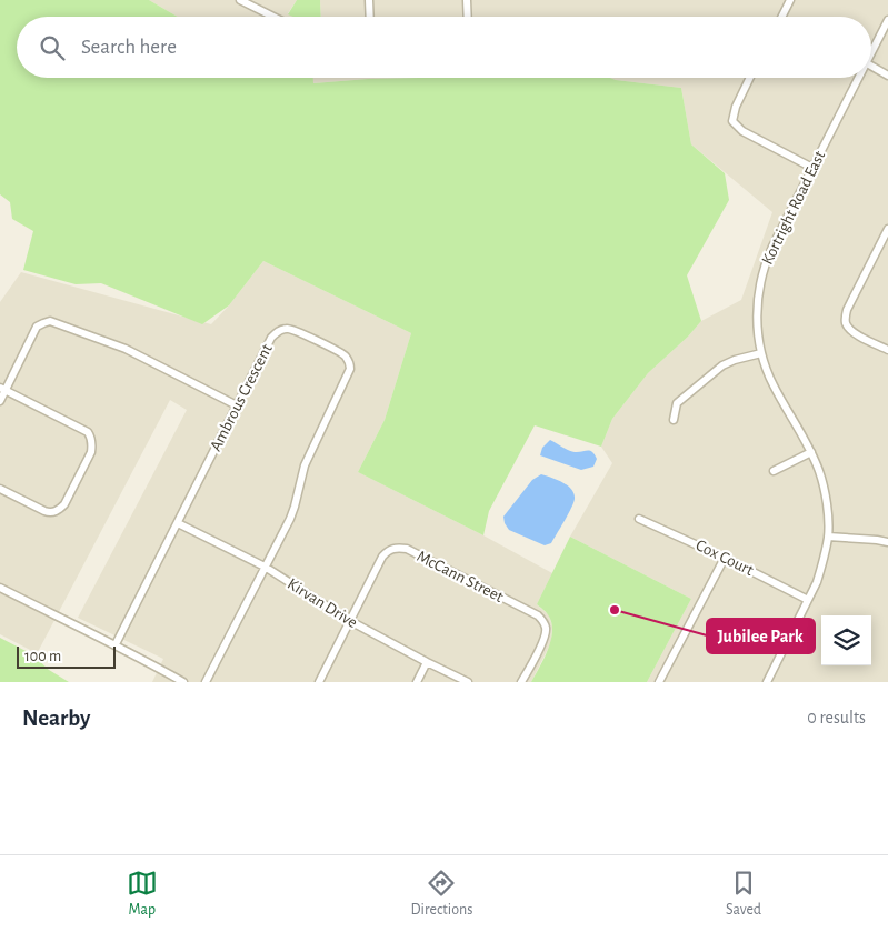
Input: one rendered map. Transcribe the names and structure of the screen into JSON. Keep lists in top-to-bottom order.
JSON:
{
  "streets": {
    "street": [
      "Kortright Road East",
      "Ambrous Crescent",
      "Cox Court",
      "McCann Street",
      "Kirvan Drive"
    ]
  },
  "crossings": [
    ["Kortright Road East", "Cox Court"],
    ["Ambrous Crescent", "Kirvan Drive"],
    ["McCann Street", "Kirvan Drive"]
  ],
  "places": ["Jubilee Park"],
  "scale_bar": "100 m",
  "page": {
    "search": "Search here",
    "scale": "100 m",
    "heading": ["Nearby", "0 results"],
    "nav": ["Map", "Directions", "Saved"]
  }
}
